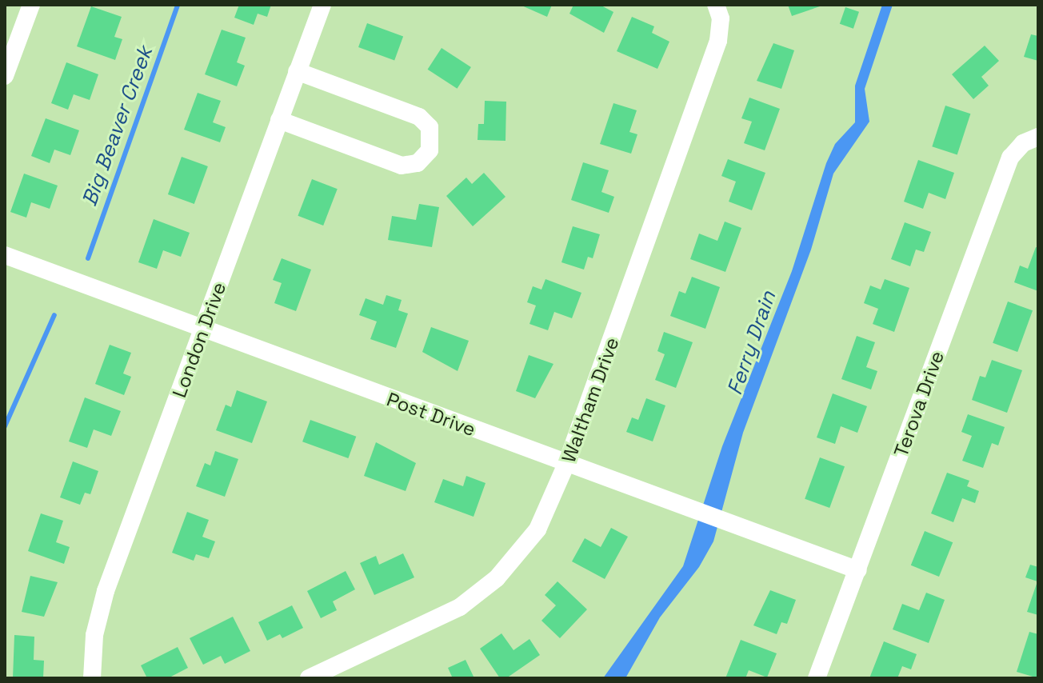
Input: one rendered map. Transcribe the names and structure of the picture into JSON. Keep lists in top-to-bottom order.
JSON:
{
  "streets": {
    "street": [
      "London Drive",
      "Waltham Drive",
      "Terova Drive",
      "Post Drive"
    ]
  },
  "crossings": [
    ["London Drive", "Post Drive"],
    ["Waltham Drive", "Post Drive"],
    ["Terova Drive", "Post Drive"]
  ],
  "water": ["Big Beaver Creek", "Ferry Drain"]
}
